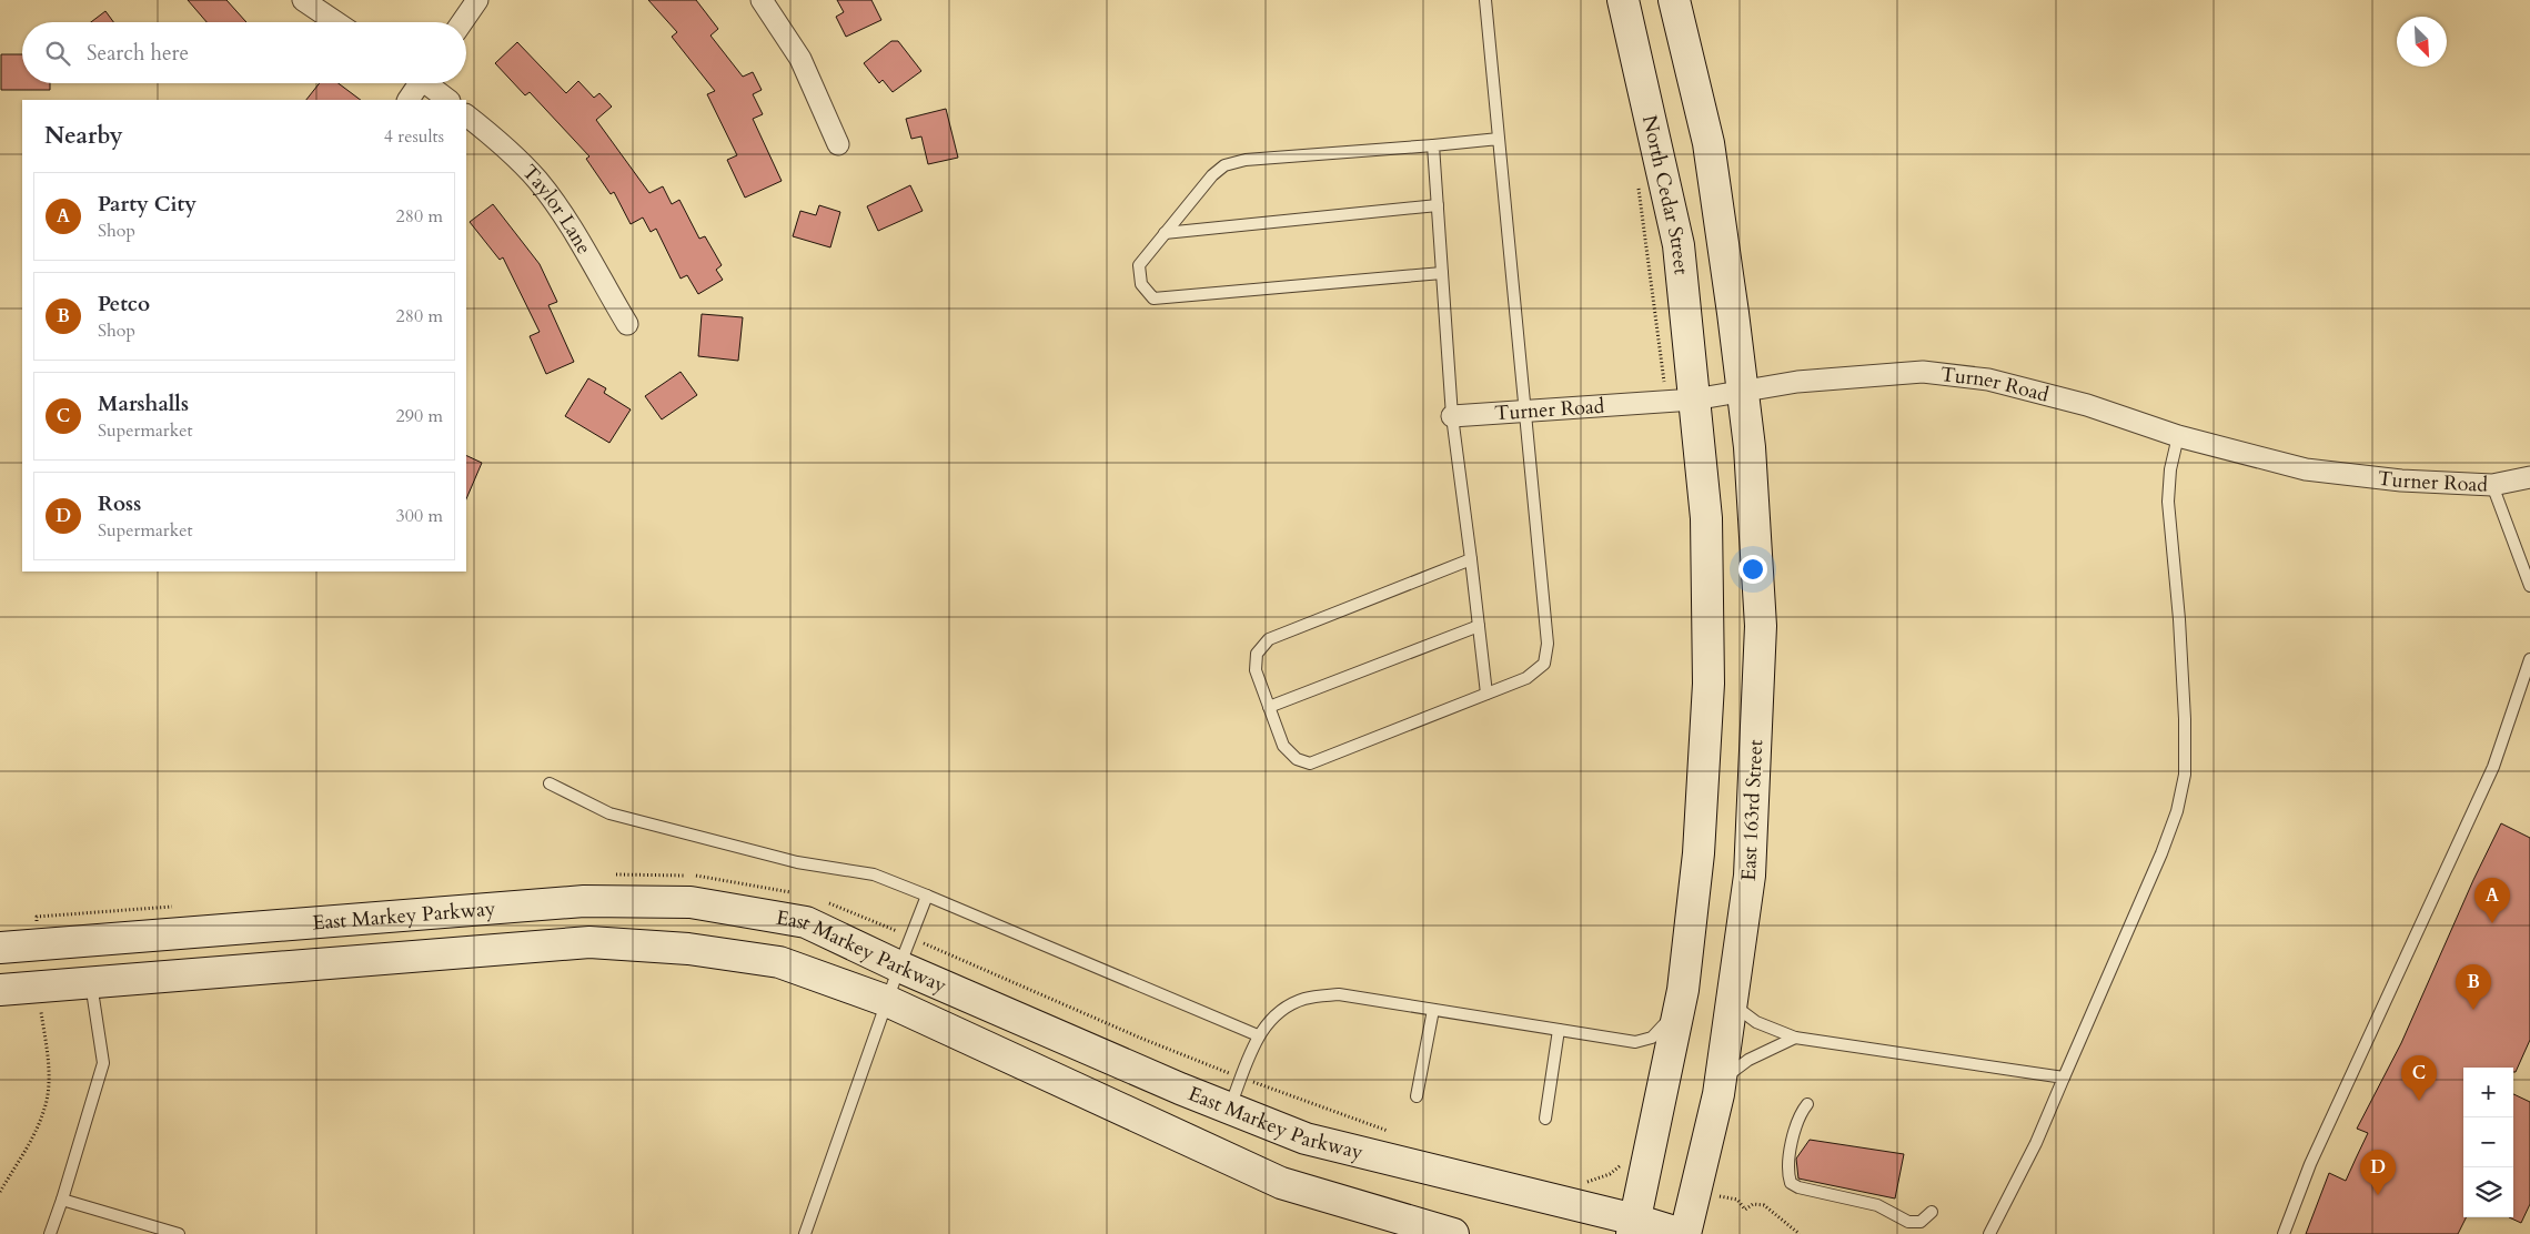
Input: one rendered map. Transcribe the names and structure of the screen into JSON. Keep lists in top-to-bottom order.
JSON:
{
  "streets": {
    "street": [
      "North Cedar Street",
      "Taylor Lane",
      "Turner Road",
      "East 163rd Street",
      "East Markey Parkway"
    ]
  },
  "crossings": [
    ["North Cedar Street", "Turner Road"],
    ["Turner Road", "East 163rd Street"],
    ["East 163rd Street", "East Markey Parkway"]
  ],
  "north": "bottom right",
  "page": {
    "search": "Search here",
    "heading": ["Nearby", "4 results"],
    "list": [
      {
        "mark": "A",
        "name": "Party City",
        "note": "Shop",
        "value": "280 m"
      },
      {
        "mark": "B",
        "name": "Petco",
        "note": "Shop",
        "value": "280 m"
      },
      {
        "mark": "C",
        "name": "Marshalls",
        "note": "Supermarket",
        "value": "290 m"
      },
      {
        "mark": "D",
        "name": "Ross",
        "note": "Supermarket",
        "value": "300 m"
      }
    ],
    "pins": [
      "A",
      "B",
      "C",
      "D"
    ],
    "map_buttons": ["+", "−"]
  }
}
